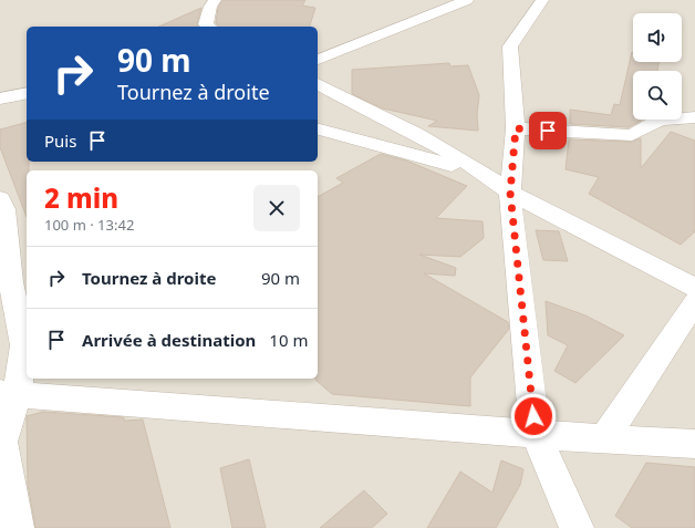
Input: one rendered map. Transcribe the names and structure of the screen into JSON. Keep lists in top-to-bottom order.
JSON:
{
  "page": {
    "turn": ["90 m", "Tournez à droite"],
    "then": "Puis",
    "heading": ["2 min", "100 m · 13:42"],
    "list": [
      {
        "name": "Tournez à droite",
        "value": "90 m"
      },
      {
        "name": "Arrivée à destination",
        "value": "10 m"
      }
    ]
  }
}
